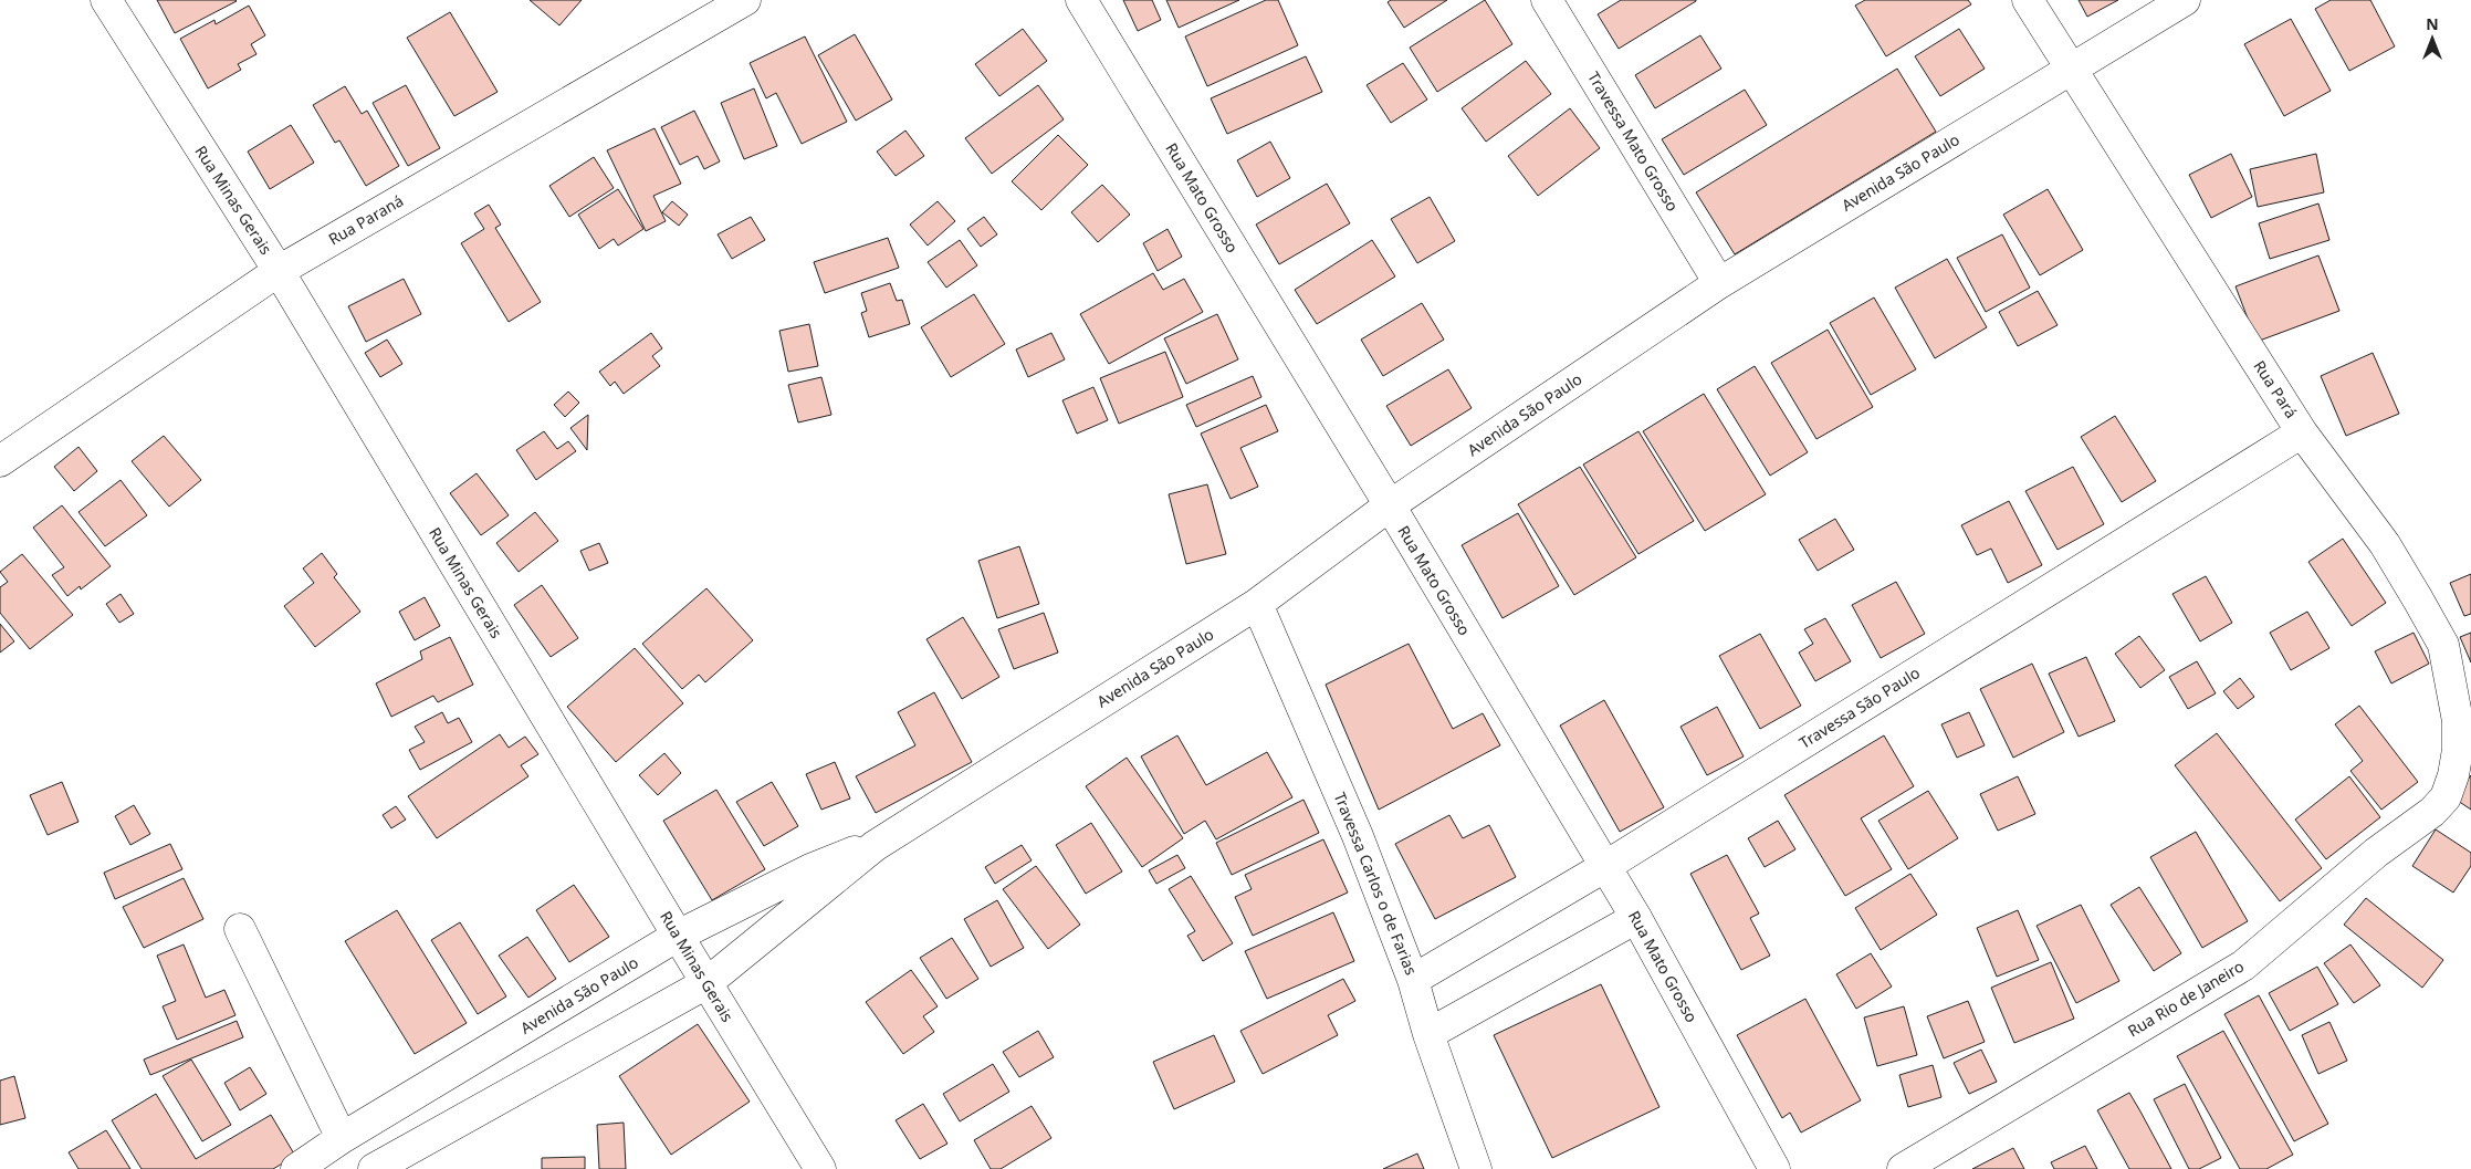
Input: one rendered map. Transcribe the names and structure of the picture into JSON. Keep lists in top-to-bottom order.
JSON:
{
  "streets": {
    "street": [
      "Travessa Mato Grosso",
      "Avenida São Paulo",
      "Rua Mato Grosso",
      "Rua Minas Gerais",
      "Rua Paraná",
      "Rua Pará",
      "Travessa São Paulo",
      "Travessa Carlos o de Farias",
      "Rua Rio de Janeiro"
    ]
  },
  "crossings": [
    ["Travessa Mato Grosso", "Avenida São Paulo"],
    ["Avenida São Paulo", "Rua Mato Grosso"],
    ["Avenida São Paulo", "Rua Minas Gerais"],
    ["Avenida São Paulo", "Rua Pará"],
    ["Avenida São Paulo", "Travessa Carlos o de Farias"],
    ["Rua Mato Grosso", "Travessa São Paulo"],
    ["Rua Minas Gerais", "Rua Paraná"],
    ["Rua Pará", "Travessa São Paulo"],
    ["Rua Pará", "Rua Rio de Janeiro"],
    ["Travessa São Paulo", "Travessa Carlos o de Farias"]
  ],
  "north": "top"
}
